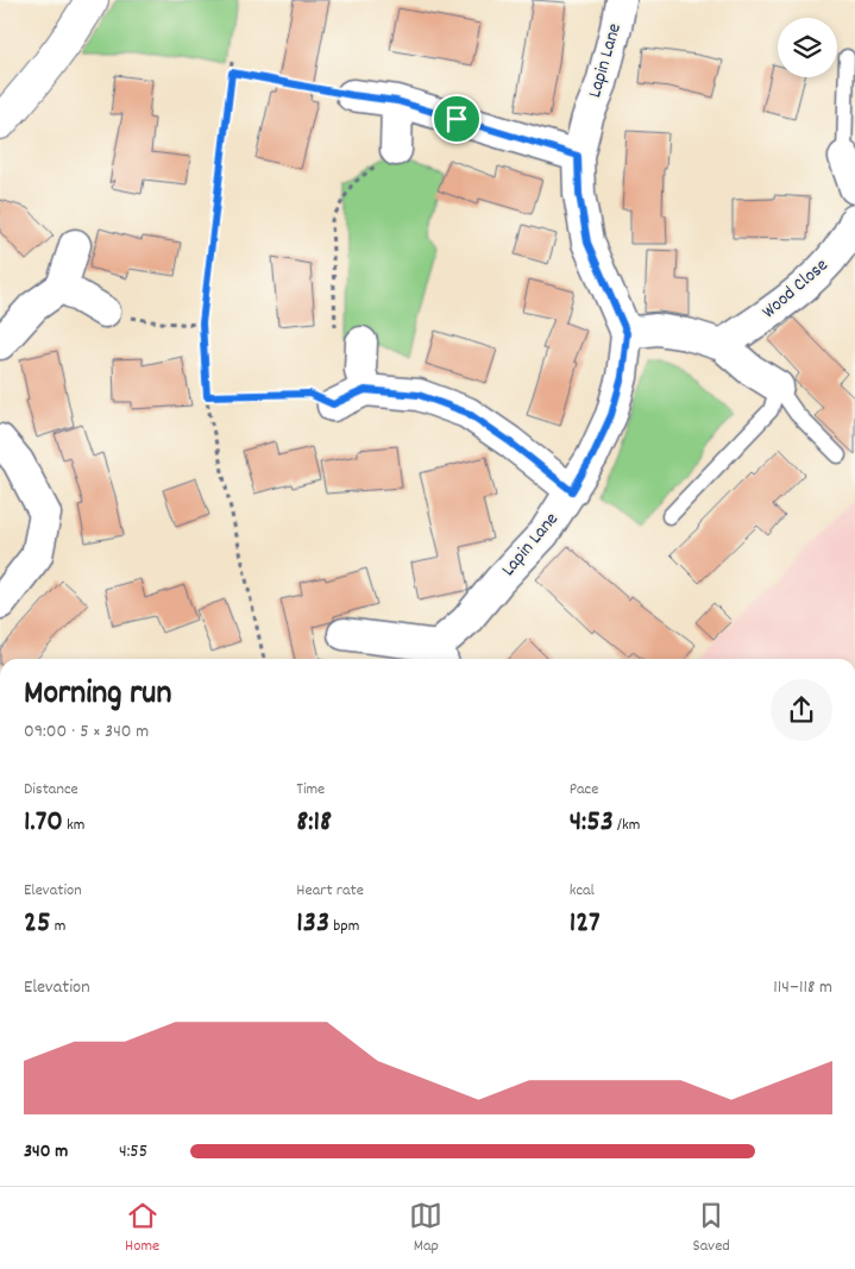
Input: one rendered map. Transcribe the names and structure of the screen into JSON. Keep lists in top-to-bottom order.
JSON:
{
  "streets": {
    "street": ["Lapin Lane", "Wood Close"]
  },
  "page": {
    "heading": ["Morning run", "09:00 · 5 × 340 m"],
    "stats": [
      ["Distance", "1.70 km"],
      ["Time", "8:18"],
      ["Pace", "4:53 /km"],
      ["Elevation", "25 m"],
      ["Heart rate", "133 bpm"],
      ["kcal", "127"]
    ],
    "chart": ["Elevation", "114–118 m"],
    "list": [
      {
        "name": "340 m",
        "note": "4:55"
      }
    ],
    "tabs": ["Home", "Map", "Saved"]
  }
}
